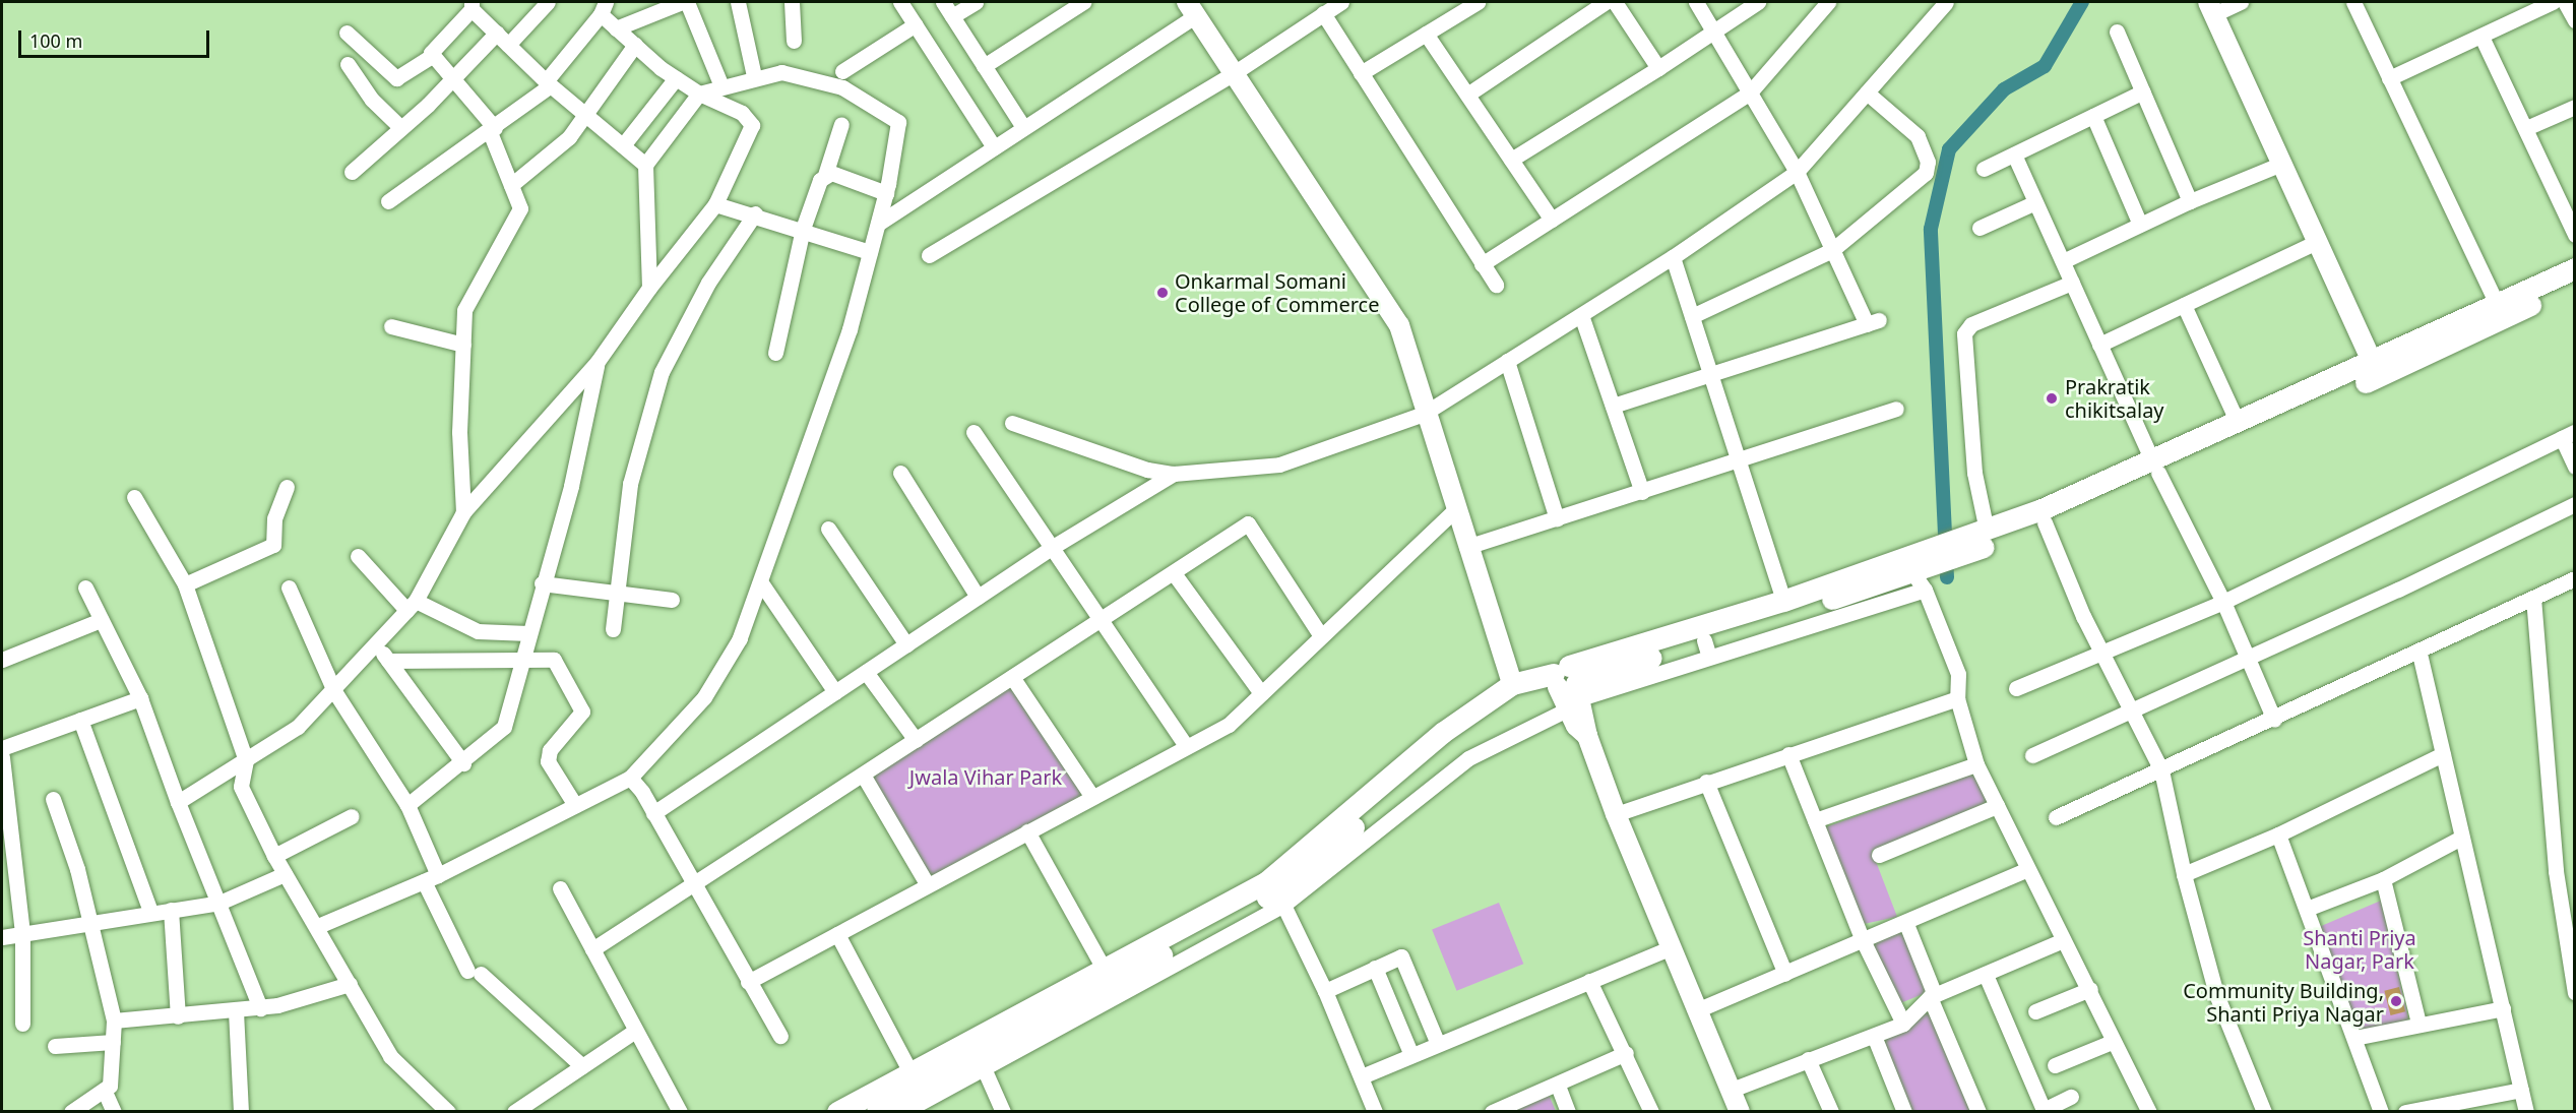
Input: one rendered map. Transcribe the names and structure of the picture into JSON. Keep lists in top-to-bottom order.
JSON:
{
  "parks": ["Jwala Vihar Park", "Shanti Priya Nagar, Park"],
  "places": ["Onkarmal Somani College of Commerce", "Prakratik chikitsalay", "Community Building, Shanti Priya Nagar"],
  "scale_bar": "100 m"
}
